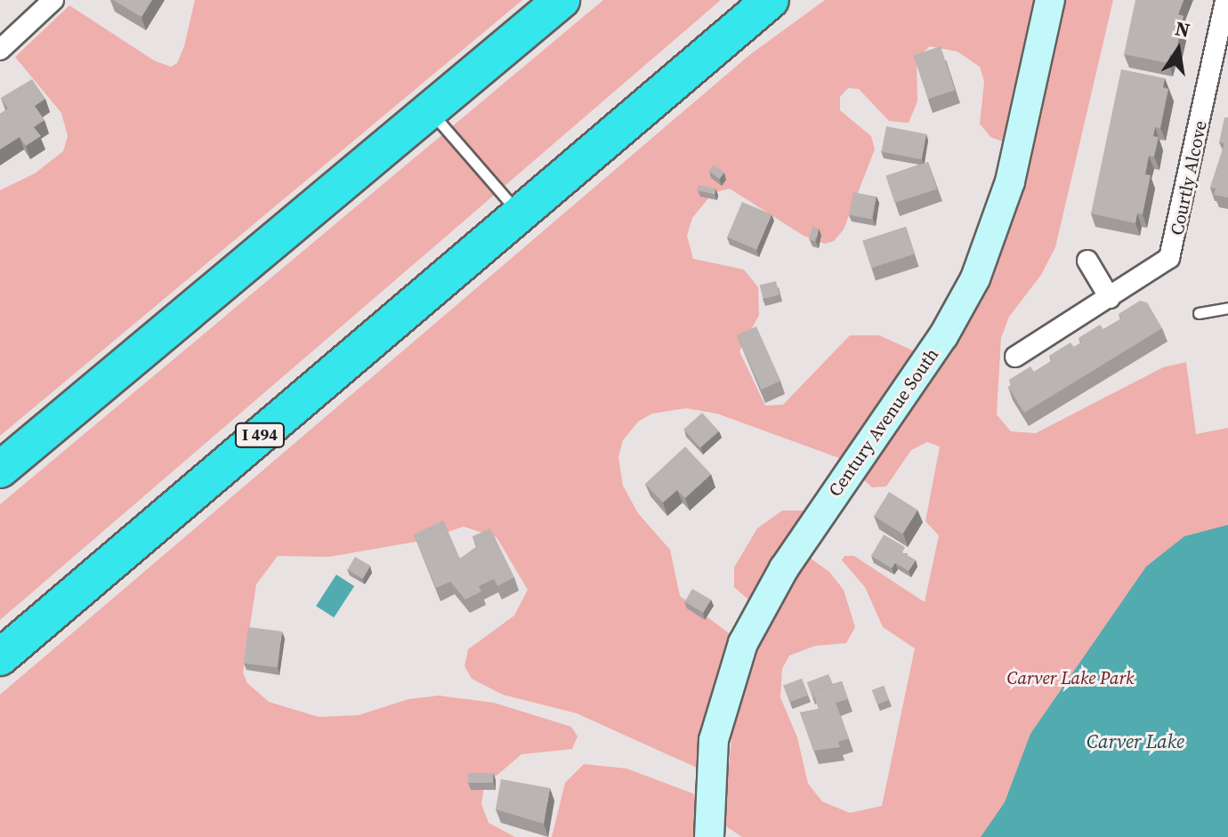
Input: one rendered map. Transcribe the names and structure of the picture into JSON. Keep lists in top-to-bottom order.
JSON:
{
  "streets": {
    "highway": ["I 494"],
    "street": ["Courtly Alcove", "Century Avenue South"]
  },
  "water": ["Carver Lake"],
  "parks": ["Carver Lake Park"],
  "north": "top"
}
